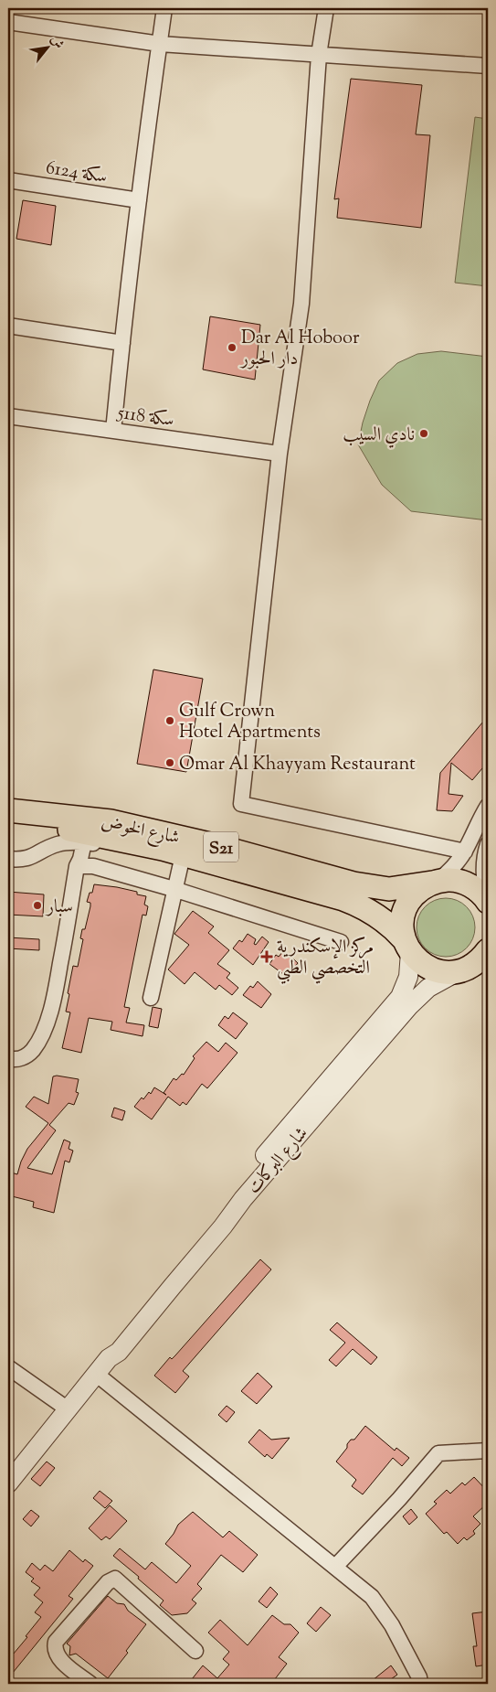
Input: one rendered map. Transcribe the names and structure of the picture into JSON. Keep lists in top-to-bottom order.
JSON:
{
  "streets": {
    "main road": ["شارع الخوض", "S21"],
    "street": ["سكة 6124", "سكة 5118", "شارع البركات"]
  },
  "crossings": [
    ["شارع الخوض", "S21"],
    ["شارع الخوض", "شارع البركات"],
    ["S21", "شارع البركات"]
  ],
  "places": {
    "other": [
      "Dar Al Hoboor دار الحبور",
      "نادي السيب",
      "Gulf Crown Hotel Apartments",
      "Omar Al Khayyam Restaurant",
      "سبار"
    ],
    "health": ["مركز الإسكندرية التخصصي الطبي"]
  },
  "north": "top right"
}
